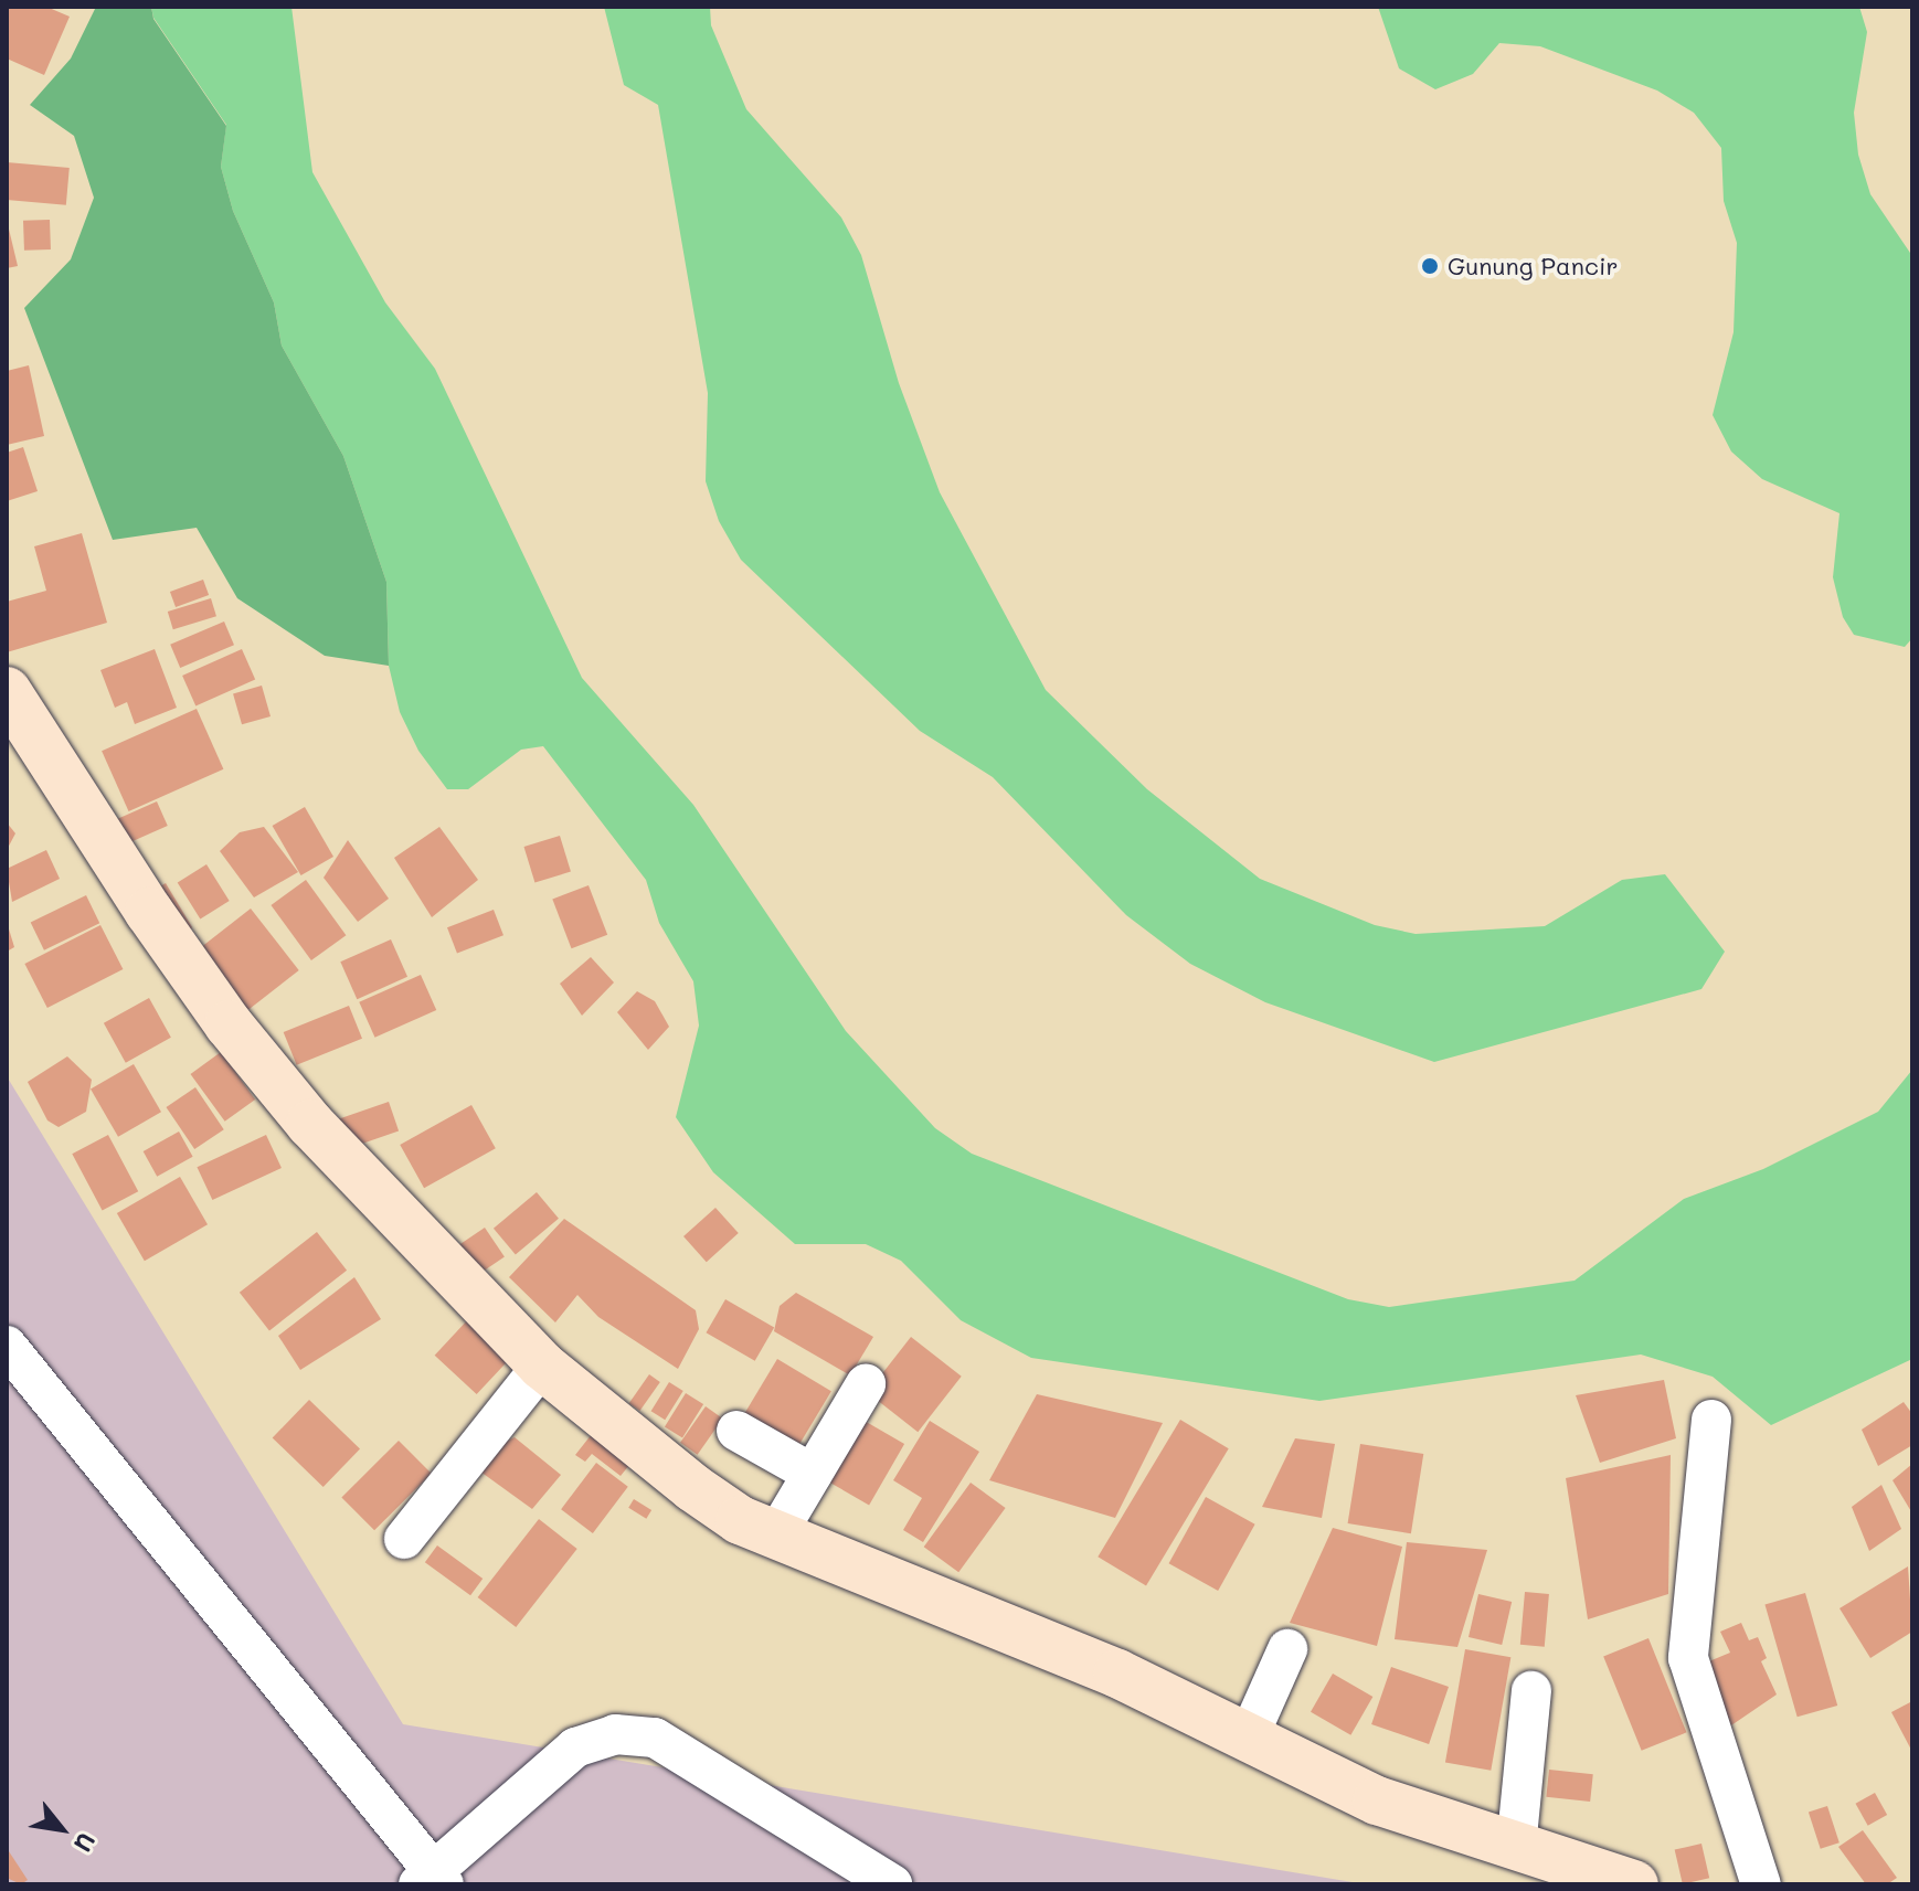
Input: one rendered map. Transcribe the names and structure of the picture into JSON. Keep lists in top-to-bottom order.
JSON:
{
  "places": ["Gunung Pancir"],
  "north": "bottom right"
}
